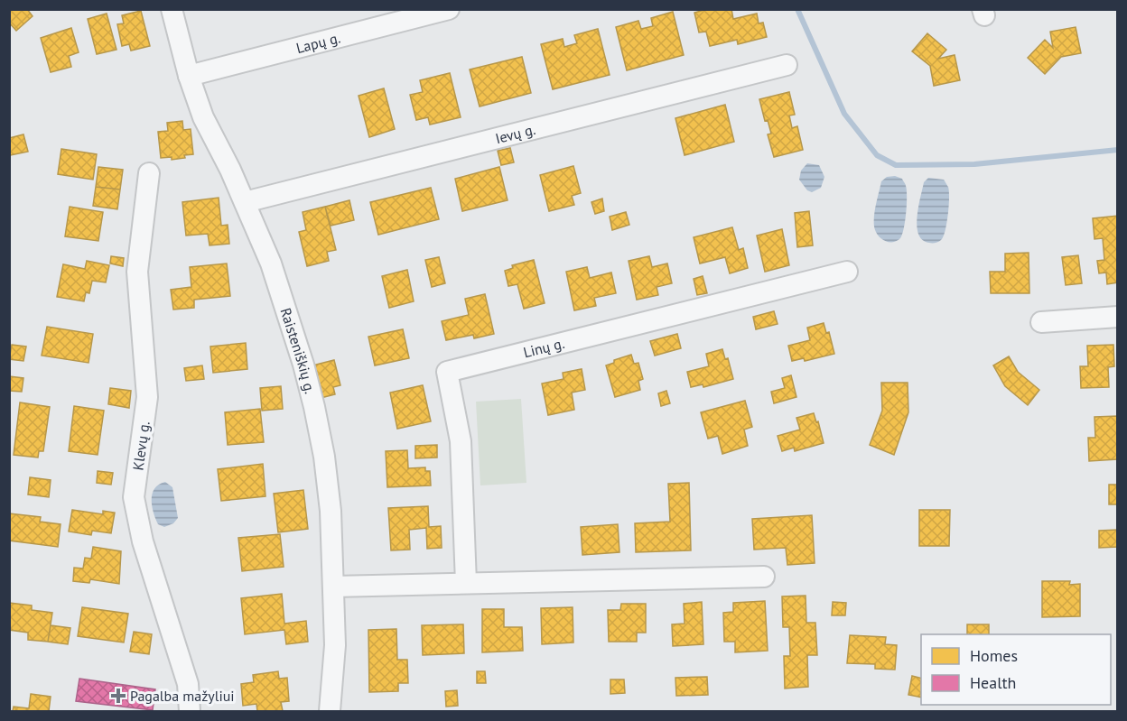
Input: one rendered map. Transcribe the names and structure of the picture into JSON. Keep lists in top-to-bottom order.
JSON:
{
  "streets": {
    "street": [
      "Lapų g.",
      "Ievų g.",
      "Linų g.",
      "Raisteniškių g.",
      "Klevų g."
    ]
  },
  "crossings": [
    ["Lapų g.", "Raisteniškių g."],
    ["Ievų g.", "Raisteniškių g."]
  ],
  "places": {
    "health": ["Pagalba mažyliui"]
  },
  "legend": ["Homes", "Health"]
}
